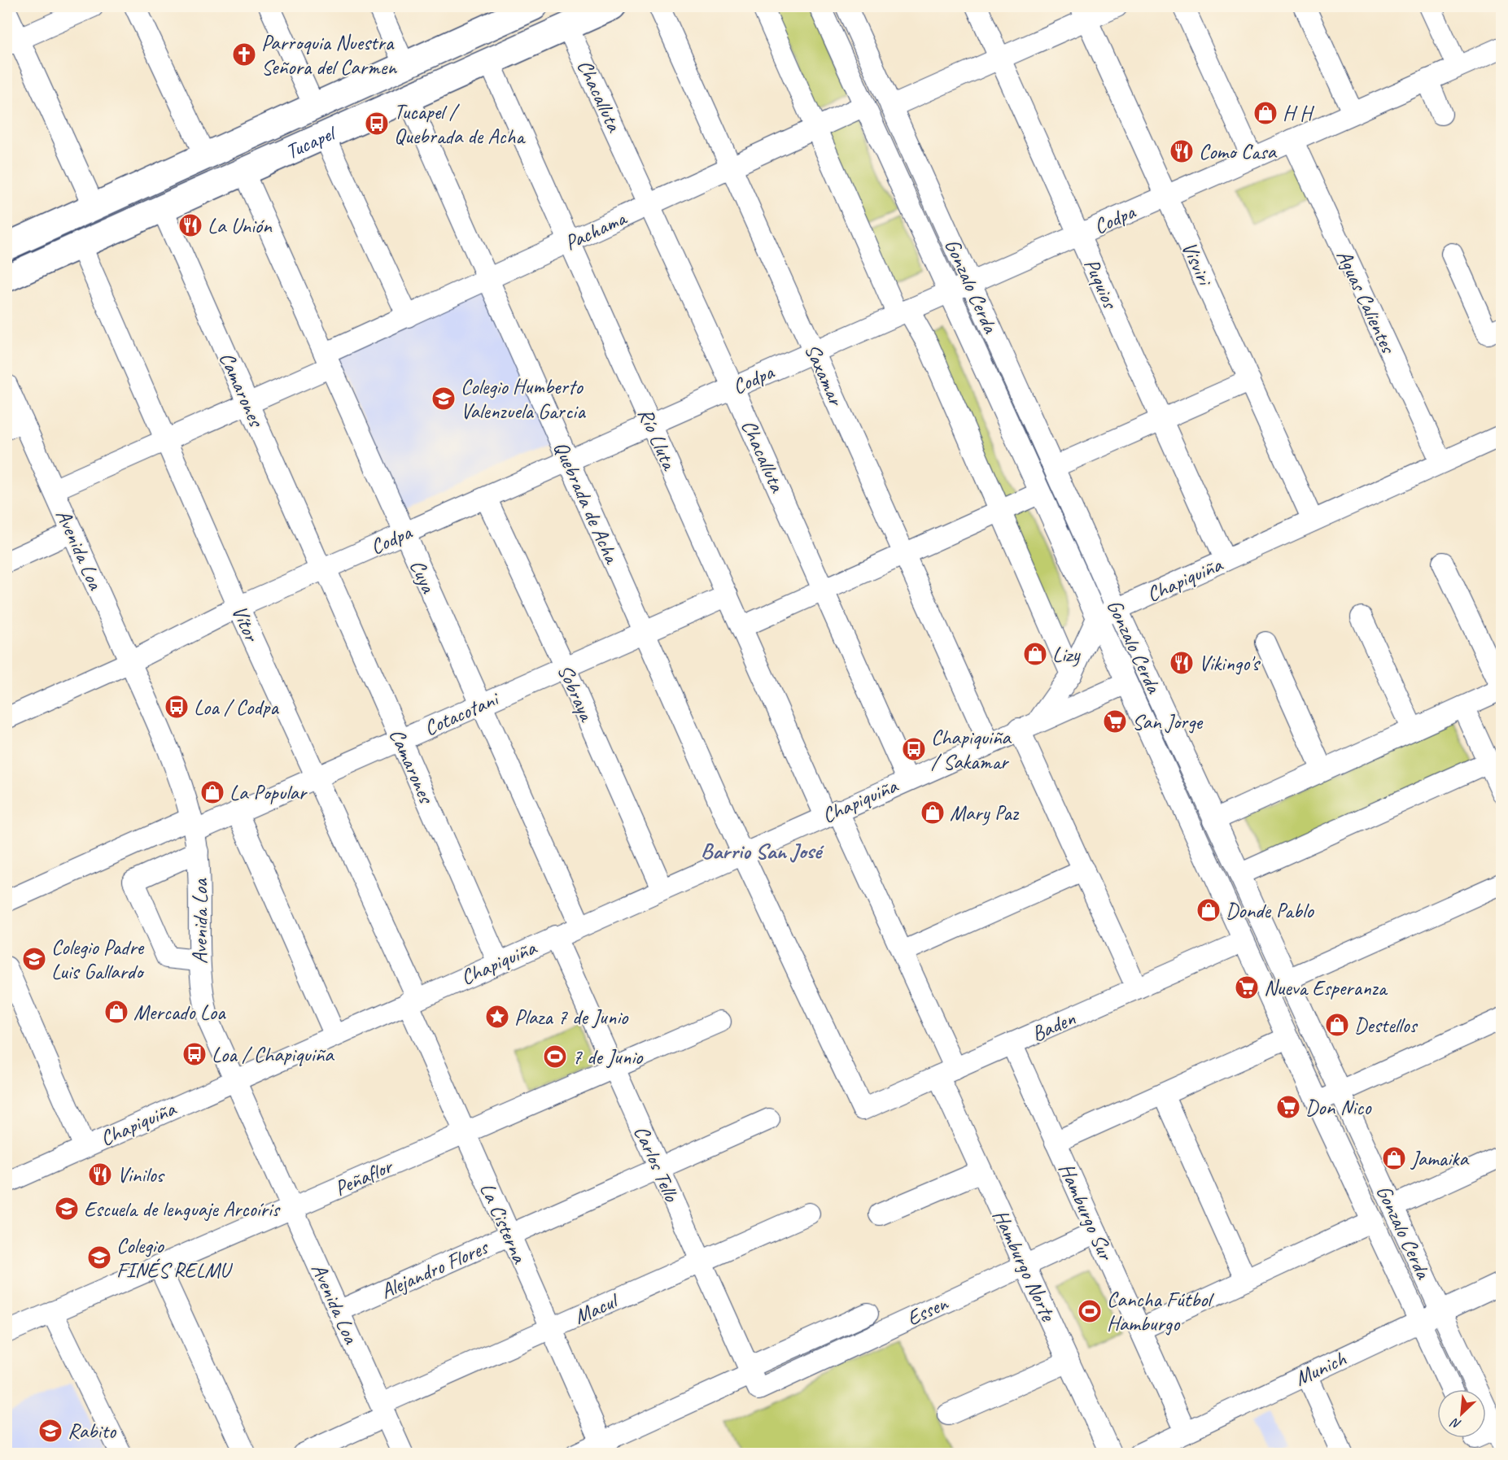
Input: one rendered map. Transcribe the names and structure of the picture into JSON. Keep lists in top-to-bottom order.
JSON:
{
  "streets": {
    "main road": ["Tucapel"],
    "street": [
      "Chacalluta",
      "Codpa",
      "Pachama",
      "Visviri",
      "Puquios",
      "Gonzalo Cerda",
      "Aguas Calientes",
      "Saxamar",
      "Camarones",
      "Río Lluta",
      "Quebrada de Acha",
      "Avenida Loa",
      "Cuya",
      "Chapiquiña",
      "Vítor",
      "Sobraya",
      "Cotacotani",
      "Baden",
      "Carlos Tello",
      "Peñaflor",
      "Hamburgo Sur",
      "La Cisterna",
      "Hamburgo Norte",
      "Alejandro Flores",
      "Macul",
      "Essen",
      "Munich"
    ]
  },
  "crossings": [
    ["Chacalluta", "Tucapel"],
    ["Chacalluta", "Codpa"],
    ["Chacalluta", "Pachama"],
    ["Chacalluta", "Chapiquiña"],
    ["Tucapel", "Camarones"],
    ["Tucapel", "Río Lluta"],
    ["Tucapel", "Quebrada de Acha"],
    ["Tucapel", "Cuya"],
    ["Tucapel", "Vítor"],
    ["Codpa", "Visviri"],
    ["Codpa", "Puquios"],
    ["Codpa", "Gonzalo Cerda"],
    ["Codpa", "Aguas Calientes"],
    ["Codpa", "Saxamar"],
    ["Codpa", "Camarones"],
    ["Codpa", "Río Lluta"],
    ["Codpa", "Quebrada de Acha"],
    ["Codpa", "Avenida Loa"],
    ["Codpa", "Cuya"],
    ["Codpa", "Vítor"],
    ["Codpa", "Sobraya"],
    ["Pachama", "Gonzalo Cerda"],
    ["Pachama", "Saxamar"],
    ["Pachama", "Camarones"],
    ["Pachama", "Río Lluta"],
    ["Pachama", "Quebrada de Acha"],
    ["Pachama", "Avenida Loa"],
    ["Pachama", "Cuya"],
    ["Pachama", "Vítor"],
    ["Visviri", "Chapiquiña"],
    ["Puquios", "Chapiquiña"],
    ["Gonzalo Cerda", "Chapiquiña"],
    ["Gonzalo Cerda", "Baden"],
    ["Gonzalo Cerda", "Munich"],
    ["Aguas Calientes", "Chapiquiña"],
    ["Saxamar", "Chapiquiña"],
    ["Camarones", "Chapiquiña"],
    ["Camarones", "Cotacotani"],
    ["Río Lluta", "Chapiquiña"],
    ["Río Lluta", "Cotacotani"],
    ["Río Lluta", "Hamburgo Norte"],
    ["Quebrada de Acha", "Chapiquiña"],
    ["Quebrada de Acha", "Cotacotani"],
    ["Quebrada de Acha", "Baden"],
    ["Avenida Loa", "Chapiquiña"],
    ["Avenida Loa", "Cotacotani"],
    ["Avenida Loa", "Peñaflor"],
    ["Avenida Loa", "Alejandro Flores"],
    ["Avenida Loa", "Macul"],
    ["Cuya", "Chapiquiña"],
    ["Cuya", "Cotacotani"],
    ["Chapiquiña", "Vítor"],
    ["Chapiquiña", "Sobraya"],
    ["Chapiquiña", "Carlos Tello"],
    ["Chapiquiña", "La Cisterna"],
    ["Vítor", "Cotacotani"],
    ["Vítor", "La Cisterna"],
    ["Sobraya", "Cotacotani"],
    ["Baden", "Hamburgo Sur"],
    ["Baden", "Hamburgo Norte"],
    ["Carlos Tello", "Peñaflor"],
    ["Carlos Tello", "Alejandro Flores"],
    ["Carlos Tello", "Macul"],
    ["Carlos Tello", "Essen"],
    ["Peñaflor", "La Cisterna"],
    ["Hamburgo Sur", "Essen"],
    ["Hamburgo Sur", "Munich"],
    ["La Cisterna", "Alejandro Flores"],
    ["La Cisterna", "Macul"],
    ["Hamburgo Norte", "Essen"]
  ],
  "districts": ["Barrio San José"],
  "places": {
    "church": ["Parroquia Nuestra Señora del Carmen"],
    "shop": [
      "H H",
      "Lizy",
      "La Popular",
      "Mary Paz",
      "Donde Pablo",
      "Mercado Loa",
      "Destellos",
      "Jamaika"
    ],
    "bus stop": [
      "Tucapel / Quebrada de Acha",
      "Loa / Codpa",
      "Chapiquiña / Sakamar",
      "Loa / Chapiquiña"
    ],
    "restaurant": [
      "Como Casa",
      "La Unión",
      "Vikingo's",
      "Vinilos"
    ],
    "school or university": [
      "Colegio Humberto Valenzuela Garcia",
      "Colegio Padre Luis Gallardo",
      "Escuela de lenguaje Arcoíris",
      "Colegio FINÉS RELMU",
      "Rabito"
    ],
    "supermarket": ["San Jorge", "Nueva Esperanza", "Don Nico"],
    "place": ["Plaza 7 de Junio"],
    "sports": ["7 de Junio", "Cancha Fútbol Hamburgo"]
  },
  "north": "bottom left"
}
